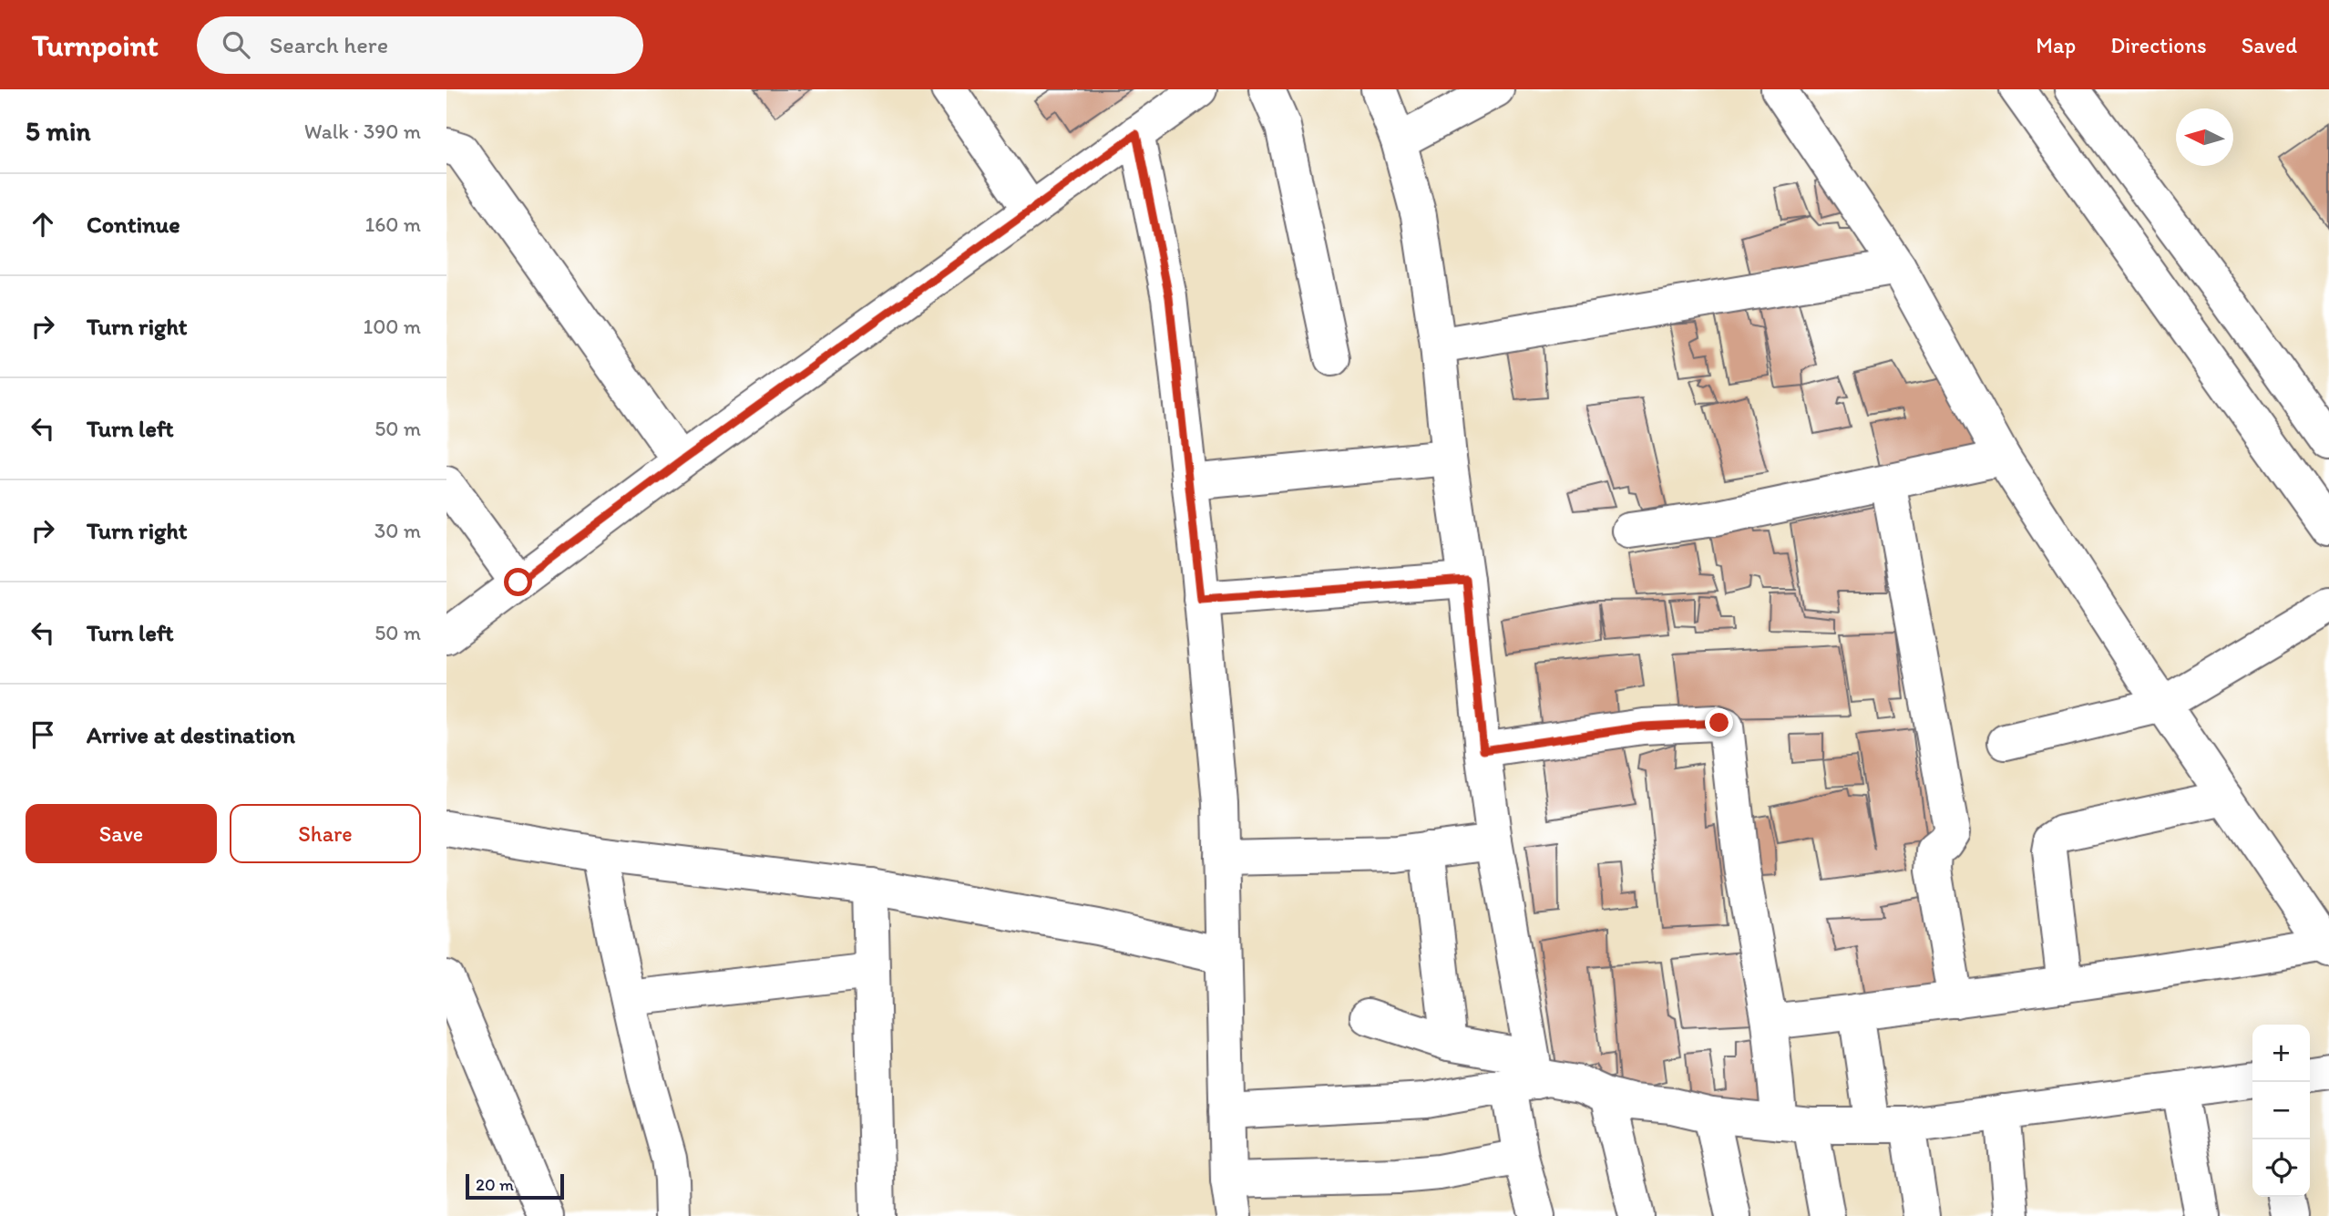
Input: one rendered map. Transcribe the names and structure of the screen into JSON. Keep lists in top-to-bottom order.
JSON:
{
  "scale_bar": "20 m",
  "north": "left",
  "page": {
    "header": "Turnpoint",
    "search": "Search here",
    "nav": ["Map", "Directions", "Saved"],
    "heading": ["5 min", "Walk · 390 m"],
    "list": [
      ["Continue", "160 m"],
      ["Turn right", "100 m"],
      ["Turn left", "50 m"],
      ["Turn right", "30 m"],
      ["Turn left", "50 m"],
      "Arrive at destination"
    ],
    "buttons": ["Save", "Share"],
    "map_buttons": ["+", "−"],
    "scale": "20 m"
  }
}
